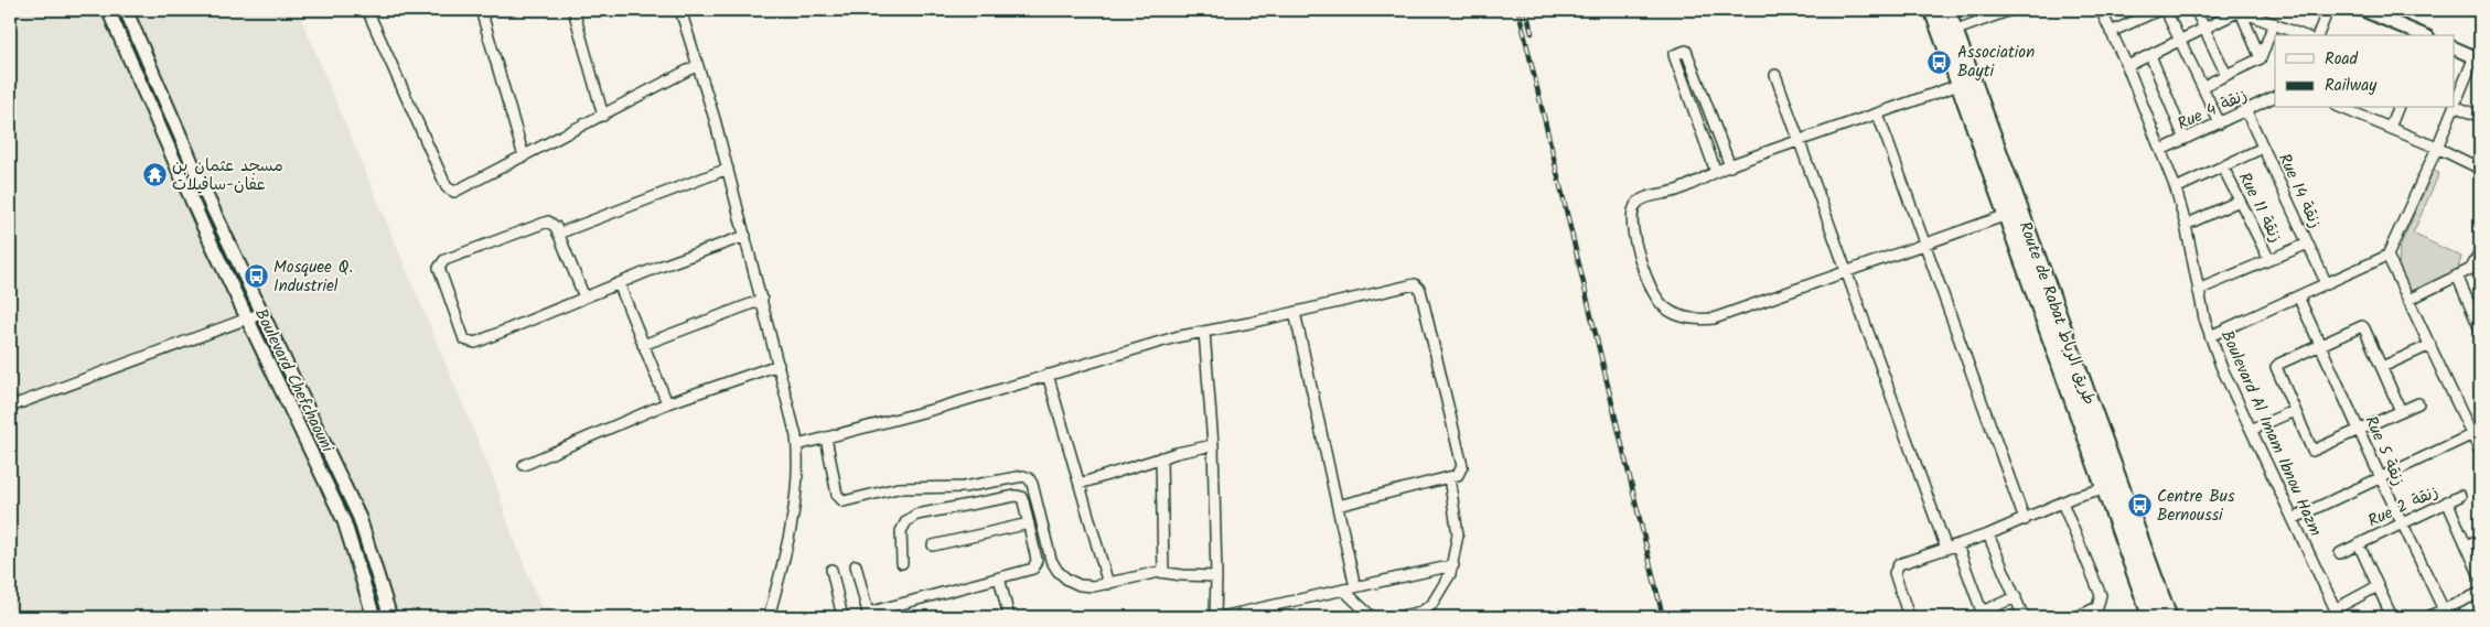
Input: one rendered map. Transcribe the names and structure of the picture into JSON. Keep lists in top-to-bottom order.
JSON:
{
  "streets": {
    "main road": ["Route de Rabat طريق الرباط"],
    "street": [
      "Rue 4 زنقة",
      "Rue 14 زنقة",
      "Rue 11 زنقة",
      "Boulevard Chefchaouni",
      "Boulevard Al Imam Ibnou Hazm",
      "Rue 5 زنقة",
      "Rue 2 زنقة"
    ]
  },
  "crossings": [
    ["Rue 4 زنقة", "Rue 14 زنقة"],
    ["Rue 4 زنقة", "Boulevard Al Imam Ibnou Hazm"],
    ["Rue 5 زنقة", "Rue 2 زنقة"]
  ],
  "places": {
    "bus stop": ["Association Bayti", "Mosquee Q. Industriel", "Centre Bus Bernoussi"],
    "temple": ["مسجد عثمان بن عفان-سافيلات"]
  },
  "legend": ["Road", "Railway"]
}
